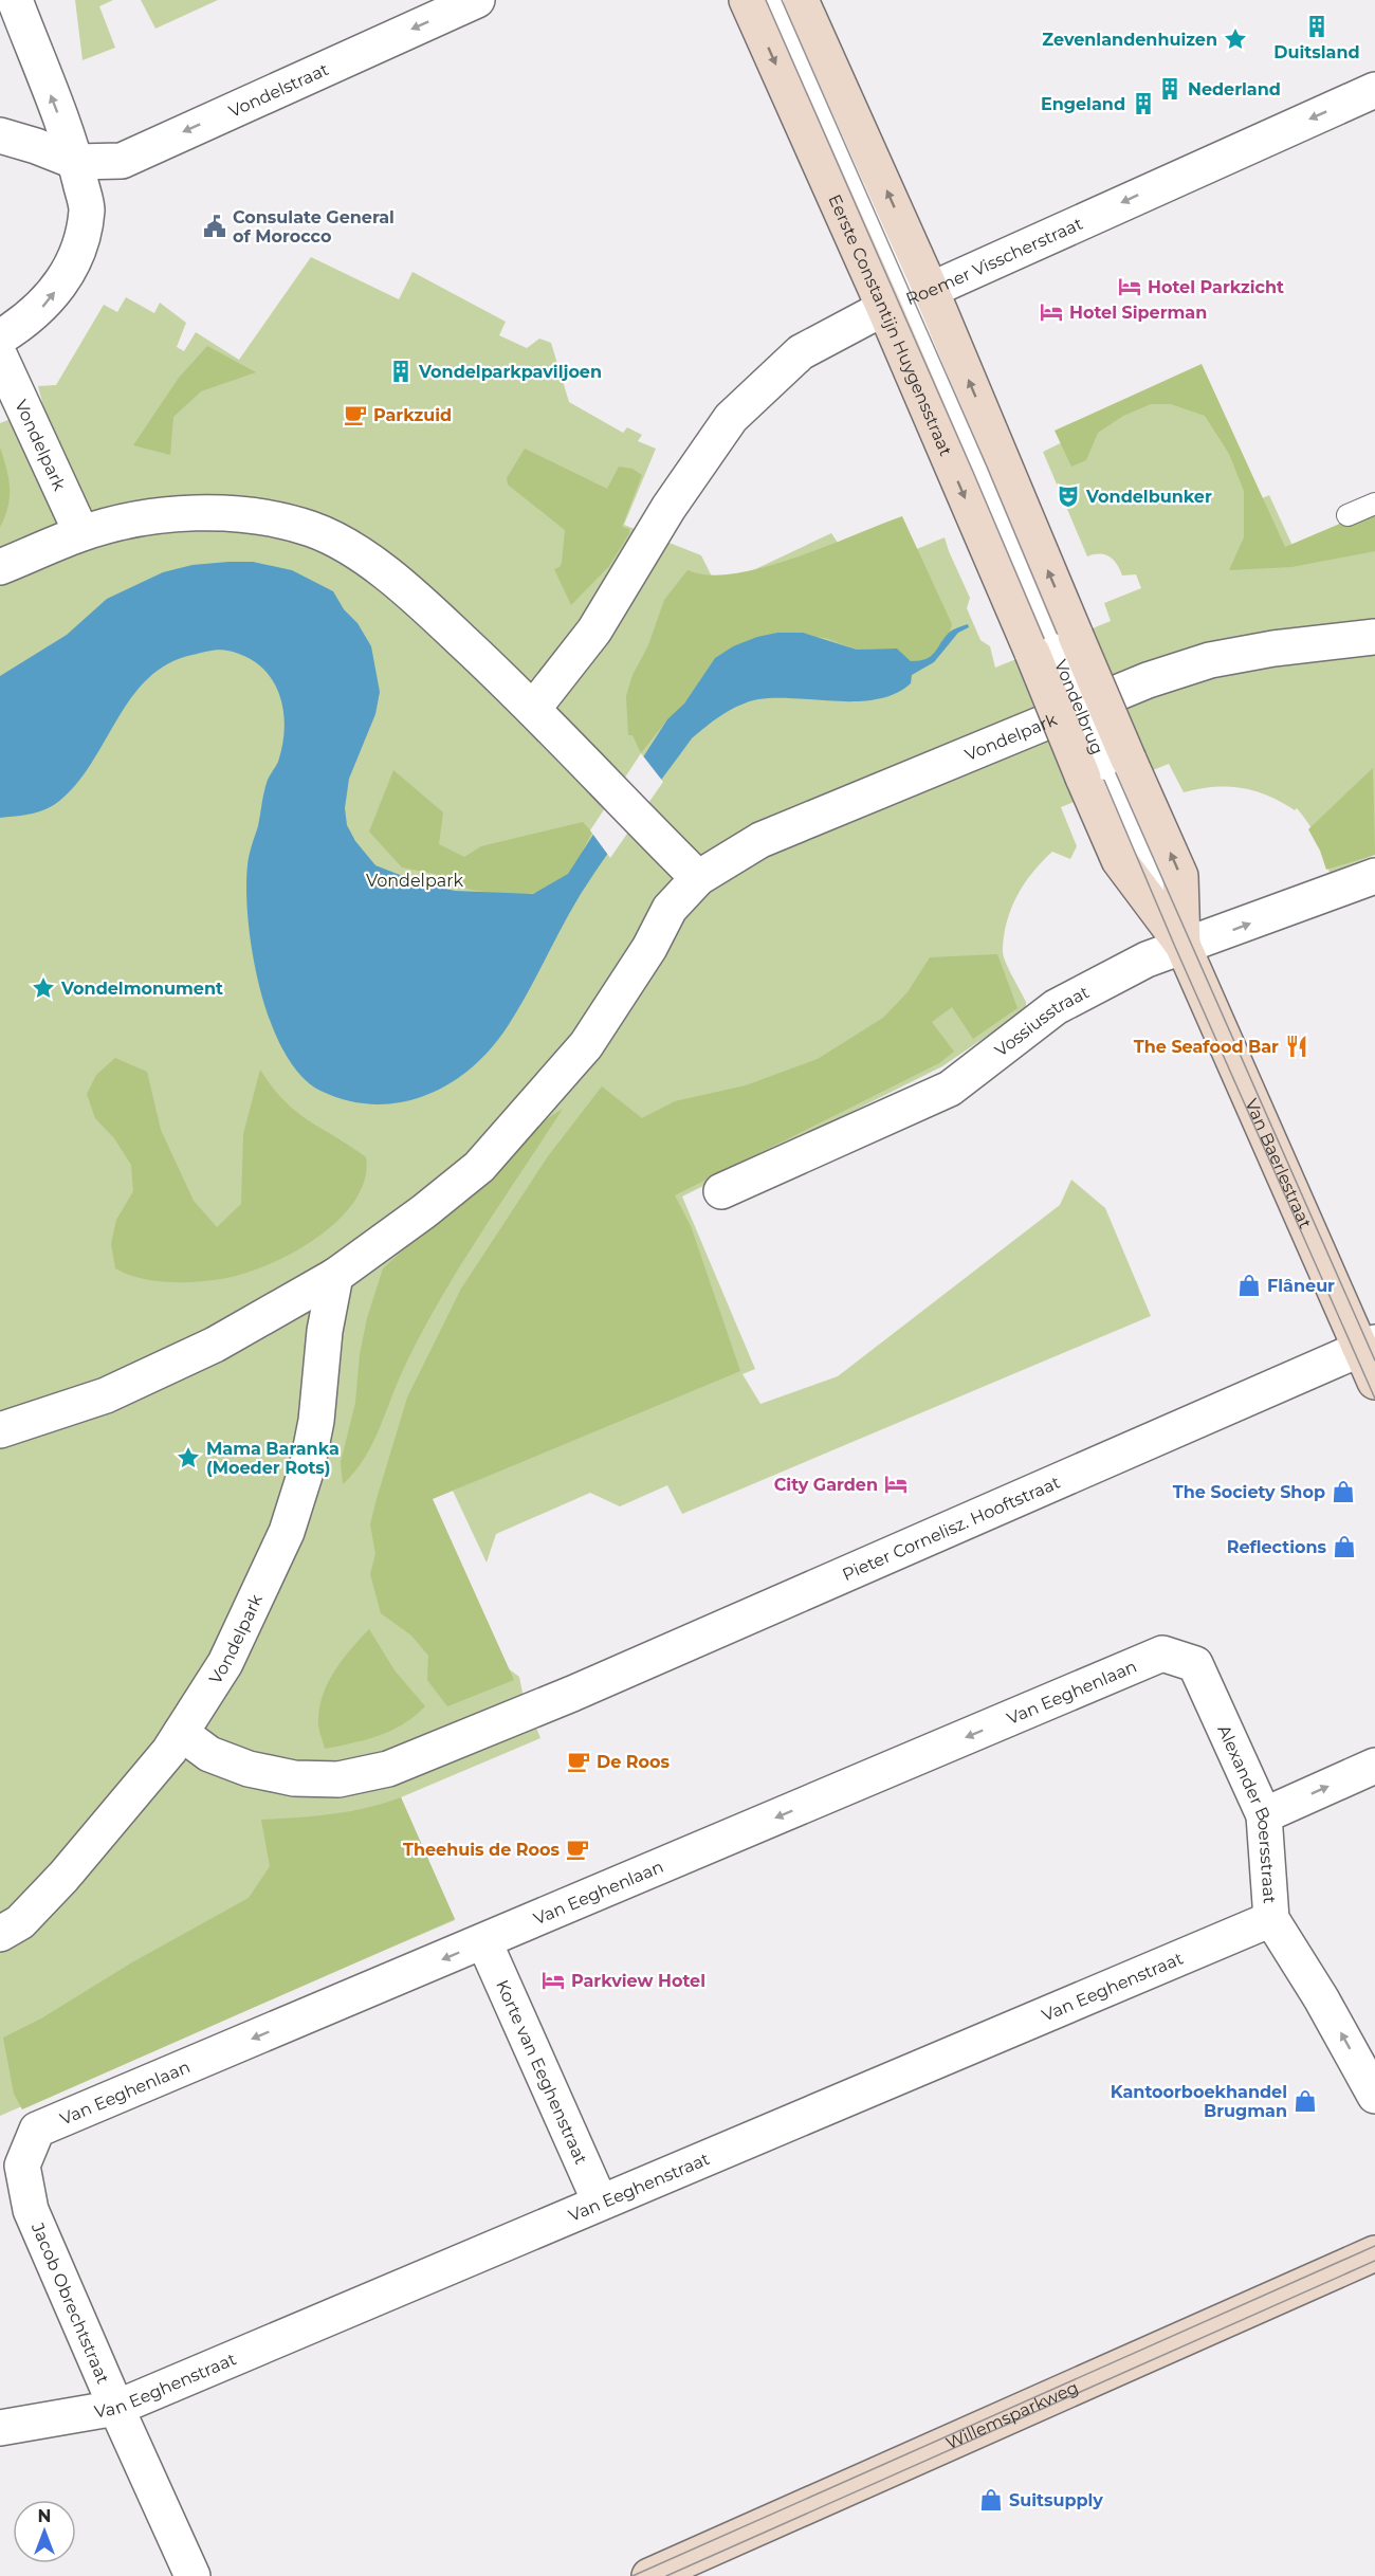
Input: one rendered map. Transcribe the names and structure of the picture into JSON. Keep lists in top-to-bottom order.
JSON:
{
  "streets": {
    "street": [
      "Vondelstraat",
      "Roemer Visscherstraat",
      "Eerste Constantijn Huygensstraat",
      "Vondelpark",
      "Vondelbrug",
      "Vossiusstraat",
      "Van Baerlestraat",
      "Pieter Cornelisz. Hooftstraat",
      "Van Eeghenlaan",
      "Alexander Boersstraat",
      "Van Eeghenstraat",
      "Korte van Eeghenstraat",
      "Jacob Obrechtstraat",
      "Willemsparkweg"
    ]
  },
  "crossings": [
    ["Roemer Visscherstraat", "Eerste Constantijn Huygensstraat"],
    ["Eerste Constantijn Huygensstraat", "Vondelbrug"],
    ["Vondelpark", "Pieter Cornelisz. Hooftstraat"],
    ["Vondelbrug", "Van Baerlestraat"],
    ["Vossiusstraat", "Van Baerlestraat"],
    ["Van Baerlestraat", "Pieter Cornelisz. Hooftstraat"],
    ["Van Eeghenlaan", "Alexander Boersstraat"],
    ["Van Eeghenlaan", "Korte van Eeghenstraat"],
    ["Van Eeghenlaan", "Jacob Obrechtstraat"],
    ["Alexander Boersstraat", "Van Eeghenstraat"],
    ["Van Eeghenstraat", "Korte van Eeghenstraat"],
    ["Van Eeghenstraat", "Jacob Obrechtstraat"]
  ],
  "one_way": [
    "Vondelstraat",
    "Roemer Visscherstraat",
    "Van Eeghenlaan",
    "Alexander Boersstraat"
  ],
  "parks": ["Vondelpark"],
  "places": {
    "building": [
      "Duitsland",
      "Nederland",
      "Engeland",
      "Vondelparkpaviljoen"
    ],
    "place": ["Zevenlandenhuizen", "Vondelmonument", "Mama Baranka (Moeder Rots)"],
    "public building": ["Consulate General of Morocco"],
    "hotel": [
      "Hotel Parkzicht",
      "Hotel Siperman",
      "City Garden",
      "Parkview Hotel"
    ],
    "cafe": ["Parkzuid", "De Roos", "Theehuis de Roos"],
    "theatre": ["Vondelbunker"],
    "restaurant": ["The Seafood Bar"],
    "shop": [
      "Flâneur",
      "The Society Shop",
      "Reflections",
      "Kantoorboekhandel Brugman",
      "Suitsupply"
    ]
  },
  "north": "top"
}
